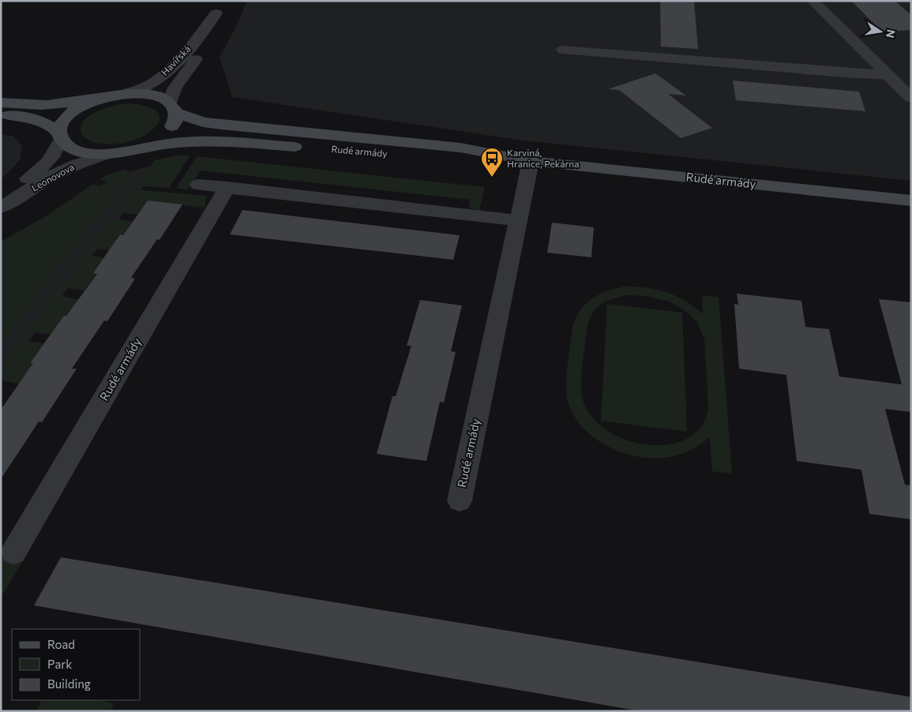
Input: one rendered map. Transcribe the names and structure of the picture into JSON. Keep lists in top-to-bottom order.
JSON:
{
  "streets": {
    "main road": ["Rudé armády"],
    "street": ["Havířská", "Leonovova"]
  },
  "crossings": [
    ["Havířská", "Rudé armády"],
    ["Rudé armády", "Leonovova"]
  ],
  "places": {
    "bus stop": ["Karviná, Hranice, Pekárna"]
  },
  "legend": ["Road", "Park", "Building"],
  "north": "right"
}
